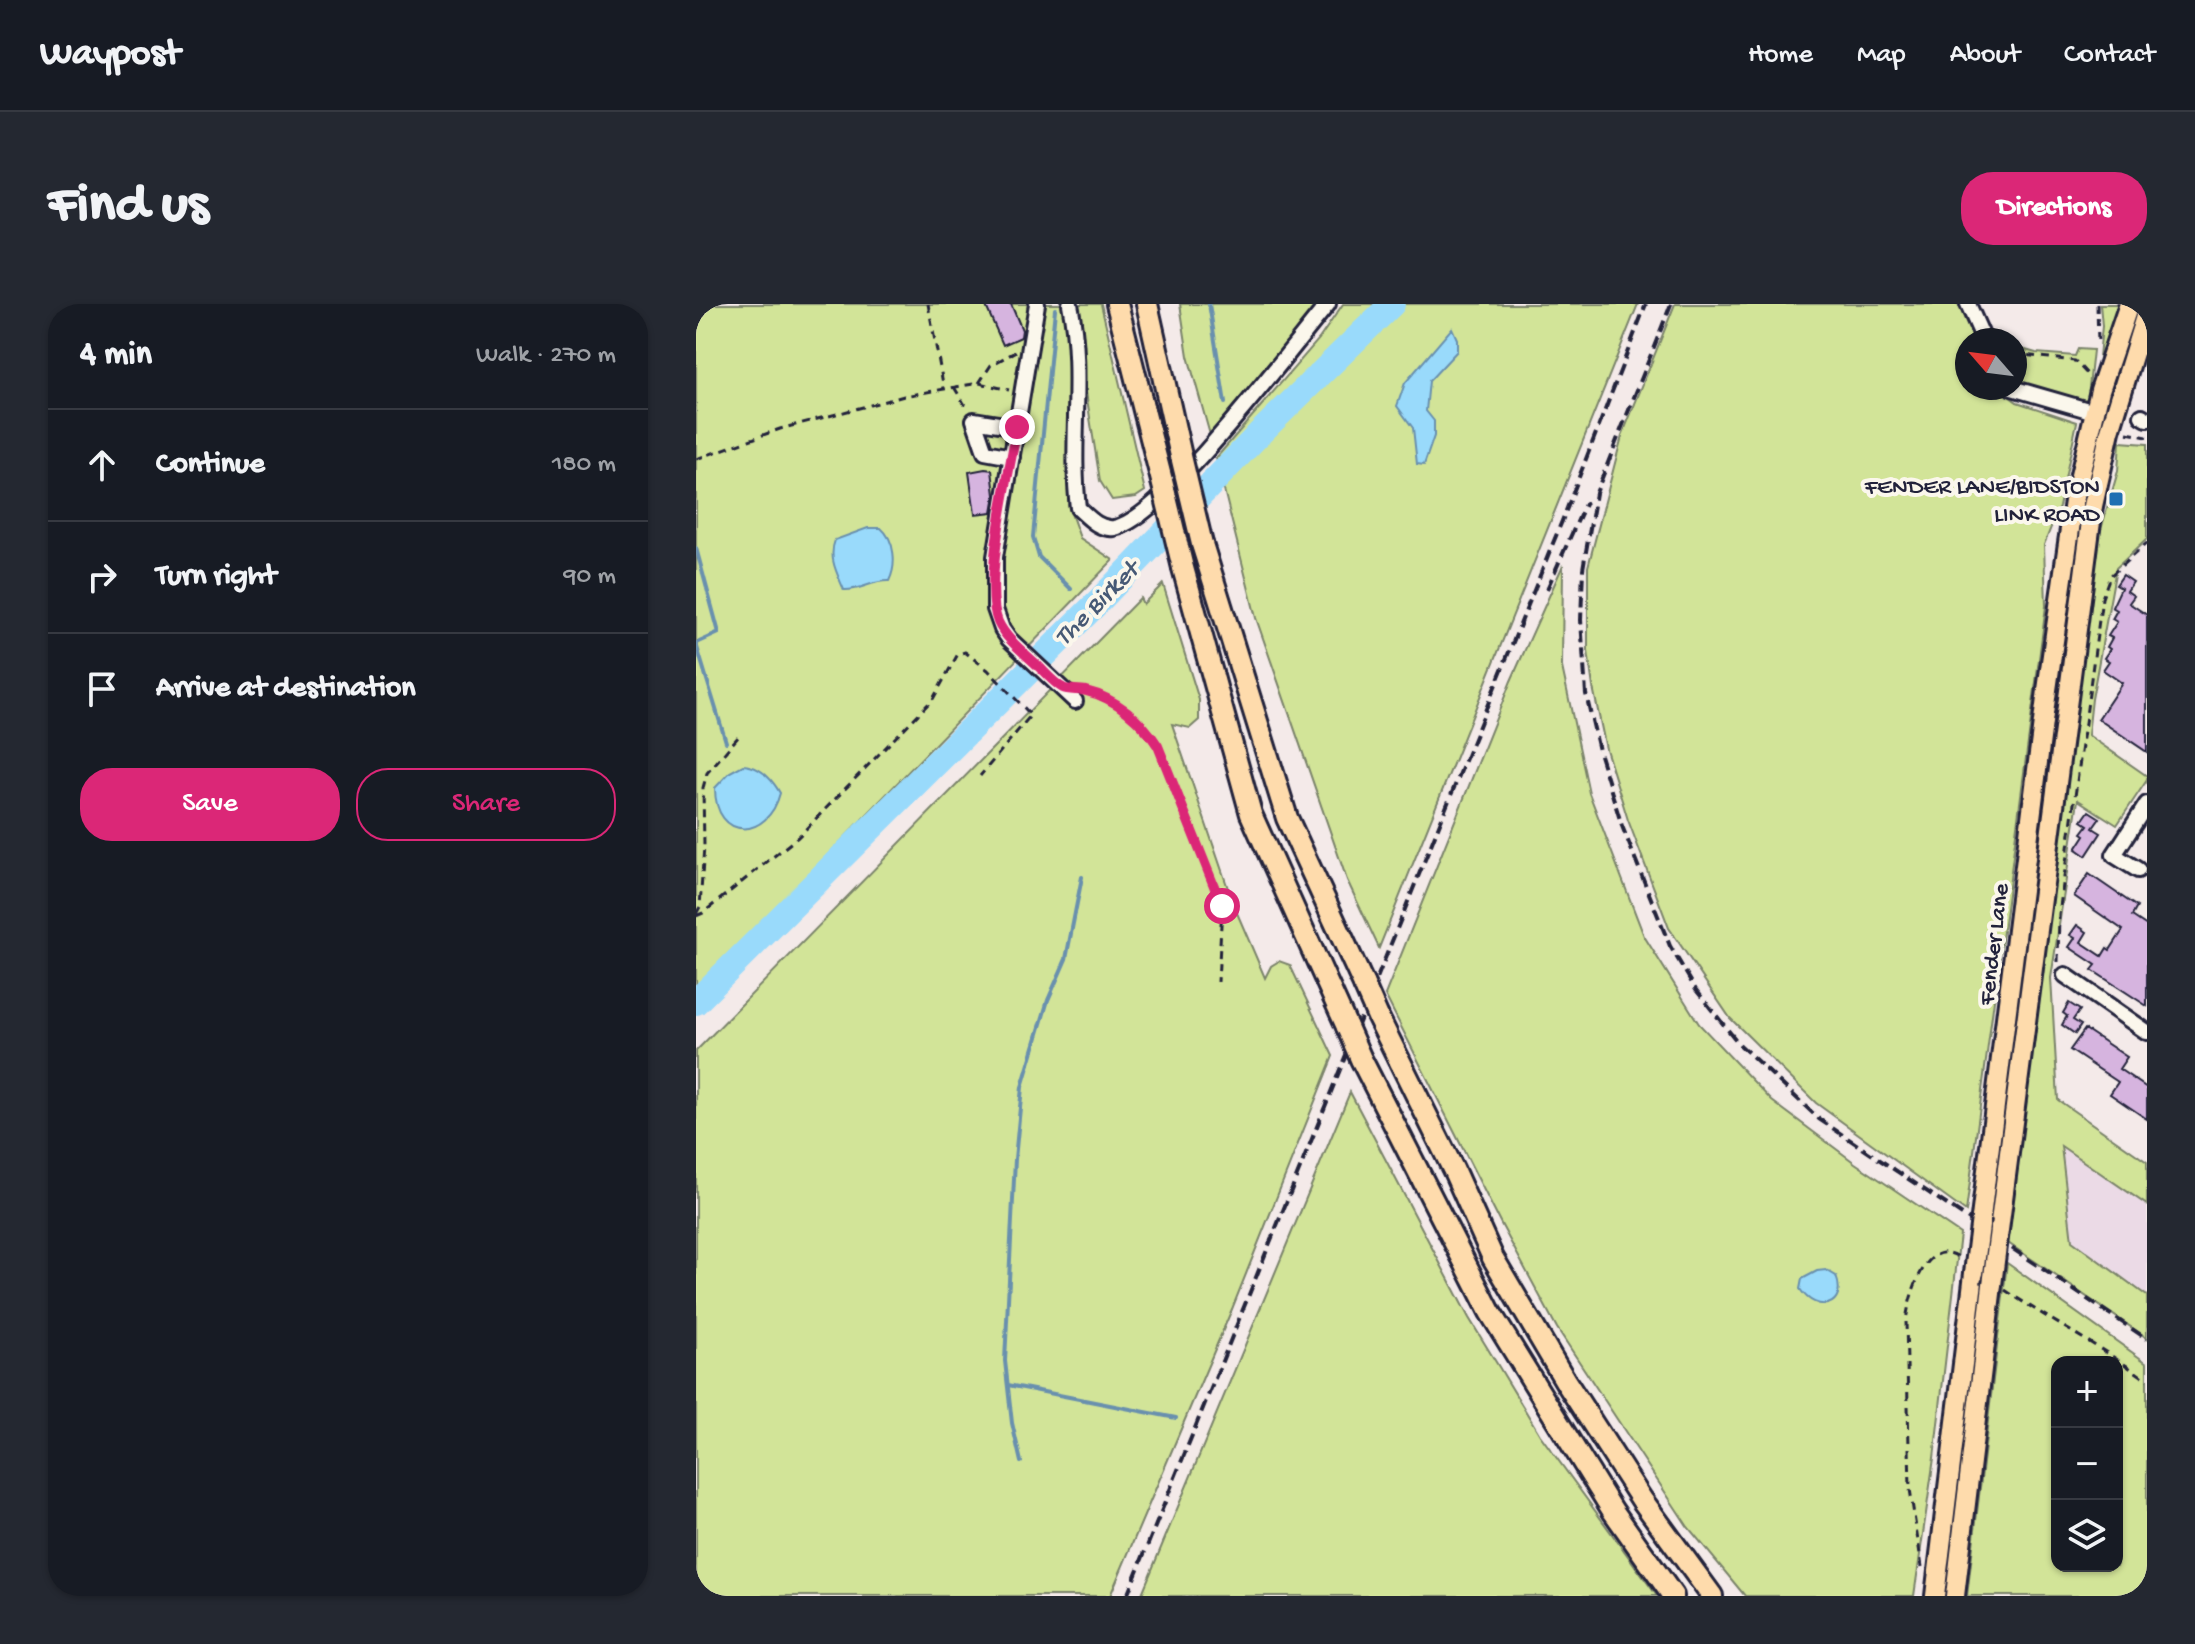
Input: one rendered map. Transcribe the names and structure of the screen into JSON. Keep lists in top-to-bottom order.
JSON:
{
  "streets": {
    "main road": ["Fender Lane"]
  },
  "water": ["The Birket"],
  "places": {
    "transit": ["FENDER LANE/BIDSTON LINK ROAD"]
  },
  "north": "top left",
  "page": {
    "header": "Waypost",
    "nav": [
      "Home",
      "Map",
      "About",
      "Contact"
    ],
    "buttons": [
      "Directions",
      ["Save", "Share"]
    ],
    "title": "Find us",
    "heading": ["4 min", "Walk · 270 m"],
    "list": [
      ["Continue", "180 m"],
      ["Turn right", "90 m"],
      "Arrive at destination"
    ],
    "map_buttons": ["+", "−"]
  }
}
